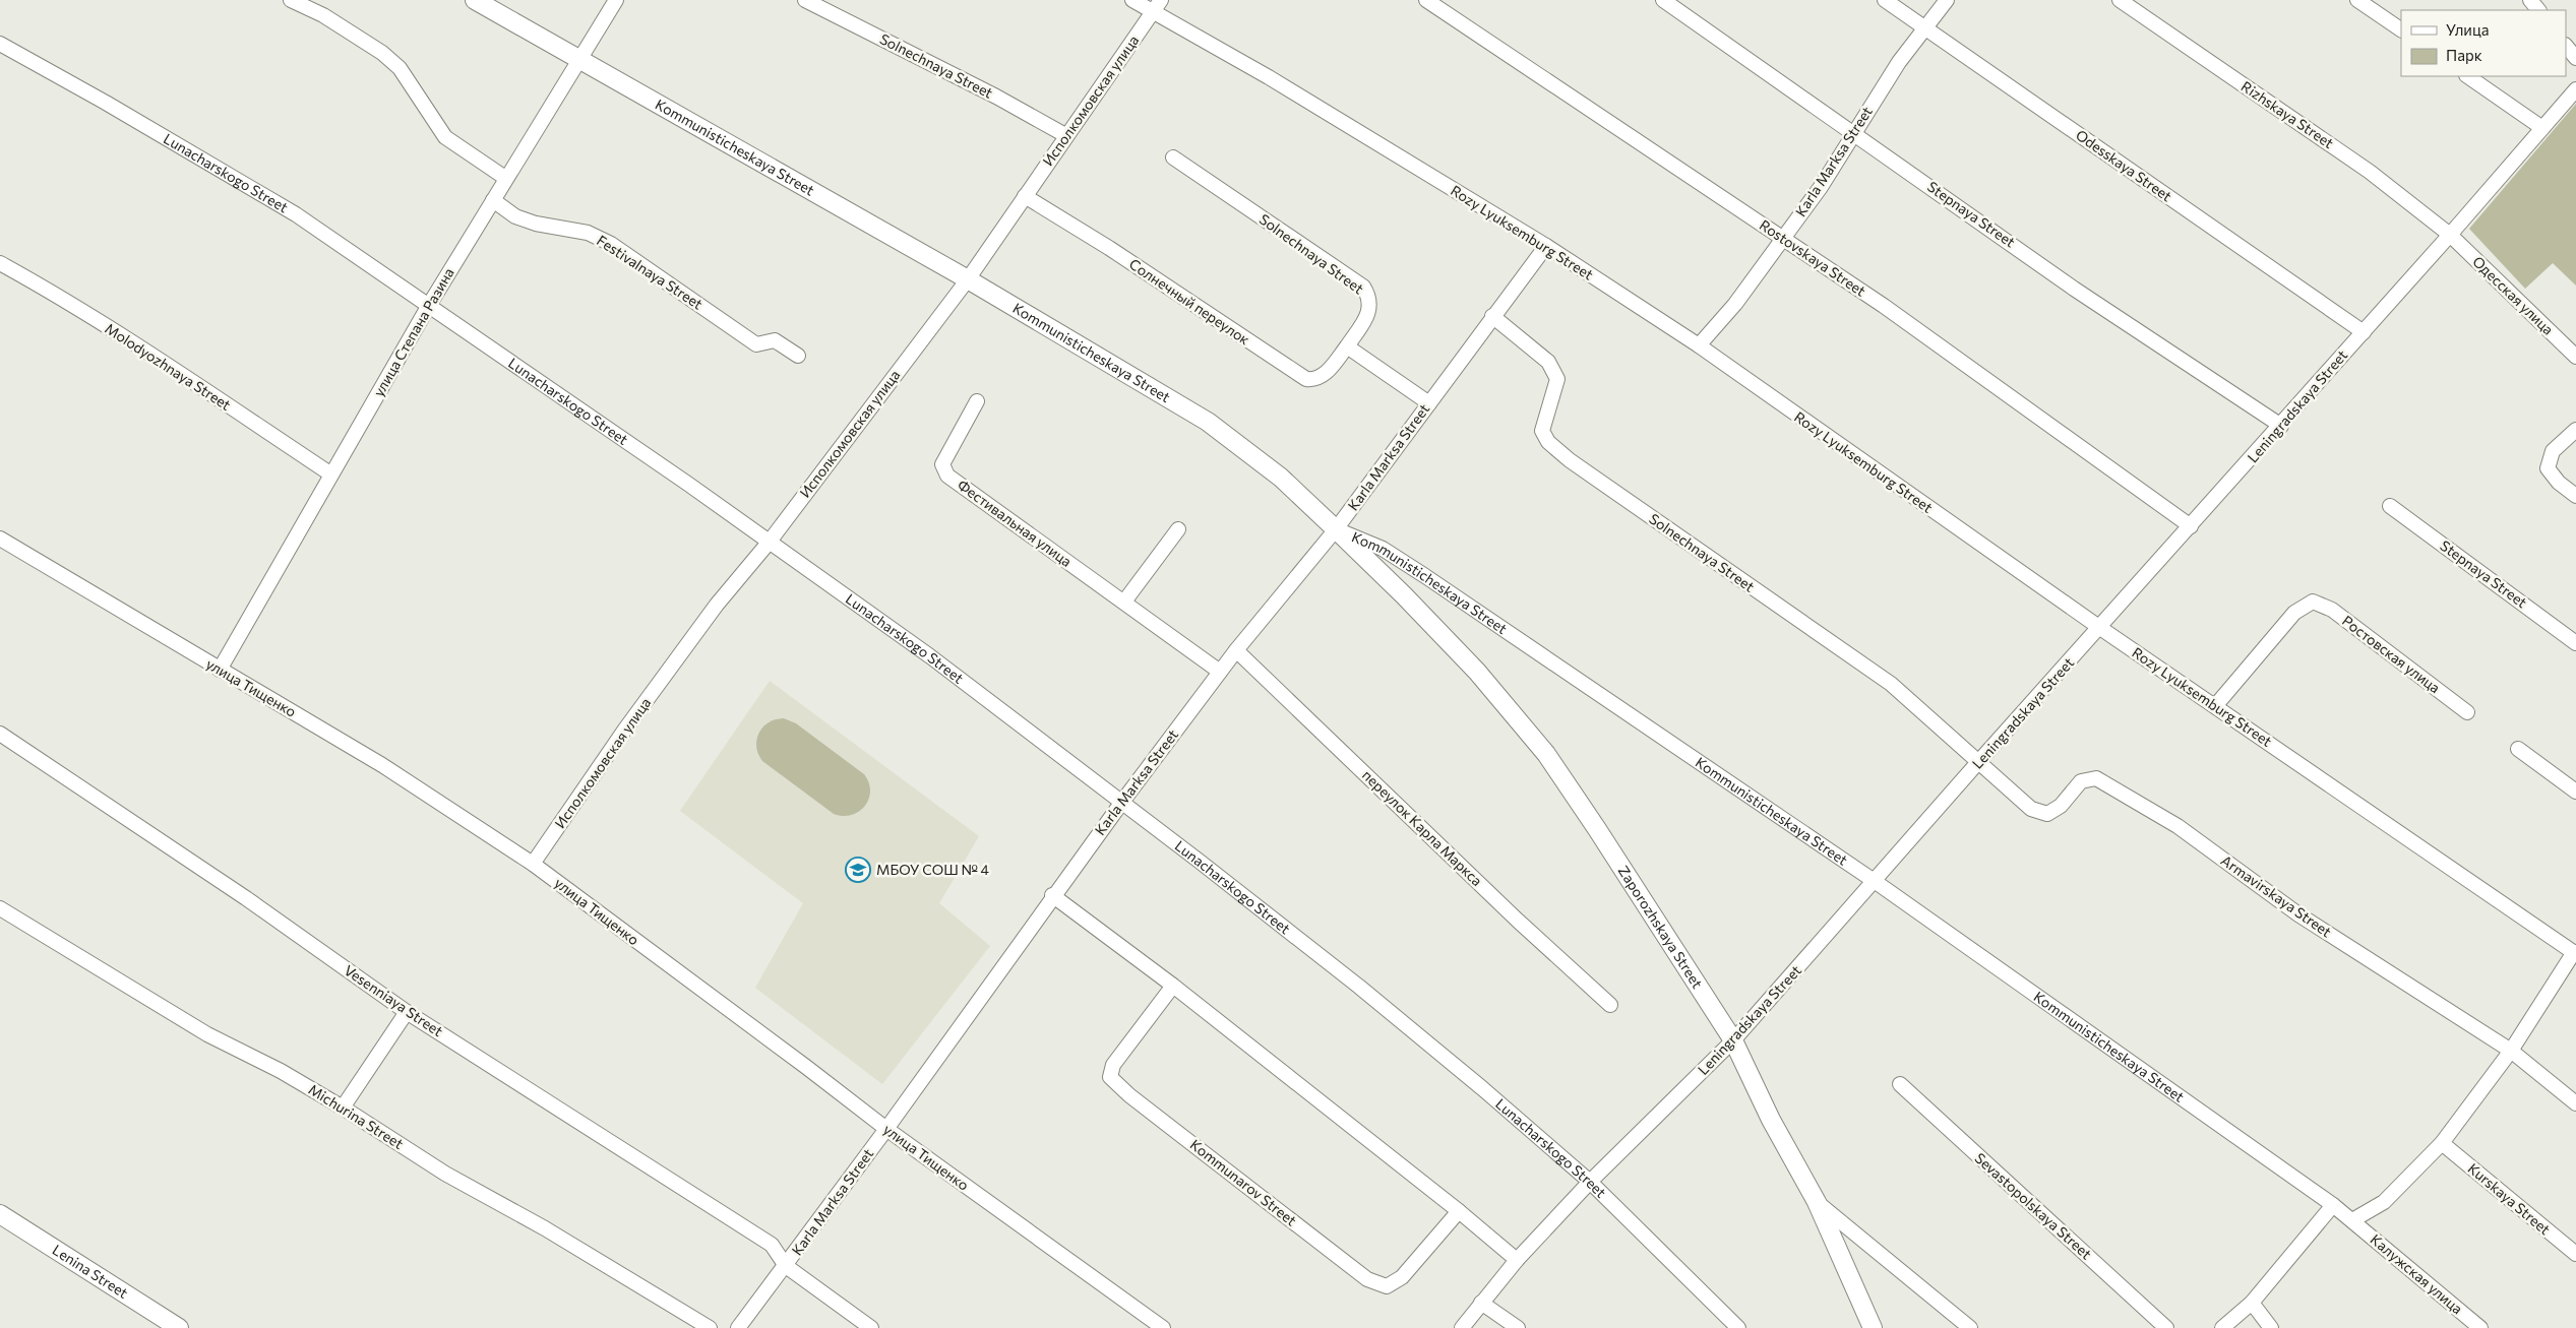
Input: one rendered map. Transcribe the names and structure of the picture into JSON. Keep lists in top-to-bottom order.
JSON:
{
  "streets": {
    "main road": ["Kommunisticheskaya Street", "Zaporozhskaya Street", "Lenina Street"],
    "street": [
      "Solnechnaya Street",
      "Исполкомовская улица",
      "Rizhskaya Street",
      "Karla Marksa Street",
      "Odesskaya Street",
      "Lunacharskogo Street",
      "Stepnaya Street",
      "Rozy Lyuksemburg Street",
      "Rostovskaya Street",
      "Festivalnaya Street",
      "Одесская улица",
      "Солнечный переулок",
      "улица Степана Разина",
      "Molodyozhnaya Street",
      "Leningradskaya Street",
      "Фестивальная улица",
      "Ростовская улица",
      "улица Тищенко",
      "переулок Карла Маркса",
      "Armavirskaya Street",
      "Vesenniaya Street",
      "Michurina Street",
      "Kommunarov Street",
      "Kurskaya Street",
      "Sevastopolskaya Street",
      "Калужская улица"
    ]
  },
  "crossings": [
    ["Solnechnaya Street", "Исполкомовская улица"],
    ["Solnechnaya Street", "Karla Marksa Street"],
    ["Solnechnaya Street", "Солнечный переулок"],
    ["Solnechnaya Street", "Leningradskaya Street"],
    ["Solnechnaya Street", "Armavirskaya Street"],
    ["Исполкомовская улица", "Kommunisticheskaya Street"],
    ["Исполкомовская улица", "Lunacharskogo Street"],
    ["Исполкомовская улица", "Rozy Lyuksemburg Street"],
    ["Исполкомовская улица", "Солнечный переулок"],
    ["Исполкомовская улица", "улица Тищенко"],
    ["Rizhskaya Street", "Одесская улица"],
    ["Rizhskaya Street", "Leningradskaya Street"],
    ["Kommunisticheskaya Street", "Karla Marksa Street"],
    ["Kommunisticheskaya Street", "улица Степана Разина"],
    ["Kommunisticheskaya Street", "Leningradskaya Street"],
    ["Kommunisticheskaya Street", "Zaporozhskaya Street"],
    ["Kommunisticheskaya Street", "Калужская улица"],
    ["Karla Marksa Street", "Odesskaya Street"],
    ["Karla Marksa Street", "Lunacharskogo Street"],
    ["Karla Marksa Street", "Stepnaya Street"],
    ["Karla Marksa Street", "Rozy Lyuksemburg Street"],
    ["Karla Marksa Street", "Rostovskaya Street"],
    ["Karla Marksa Street", "Фестивальная улица"],
    ["Karla Marksa Street", "улица Тищенко"],
    ["Karla Marksa Street", "переулок Карла Маркса"],
    ["Karla Marksa Street", "Zaporozhskaya Street"],
    ["Karla Marksa Street", "Vesenniaya Street"],
    ["Odesskaya Street", "Leningradskaya Street"],
    ["Lunacharskogo Street", "улица Степана Разина"],
    ["Lunacharskogo Street", "Leningradskaya Street"],
    ["Stepnaya Street", "Leningradskaya Street"],
    ["Rozy Lyuksemburg Street", "Leningradskaya Street"],
    ["Rozy Lyuksemburg Street", "Ростовская улица"],
    ["Rostovskaya Street", "Leningradskaya Street"],
    ["Festivalnaya Street", "улица Степана Разина"],
    ["Одесская улица", "Leningradskaya Street"],
    ["улица Степана Разина", "Molodyozhnaya Street"],
    ["улица Степана Разина", "улица Тищенко"],
    ["Leningradskaya Street", "Armavirskaya Street"],
    ["Leningradskaya Street", "Zaporozhskaya Street"]
  ],
  "places": {
    "school or university": ["МБОУ СОШ № 4"]
  },
  "legend": ["Улица", "Парк"]
}
